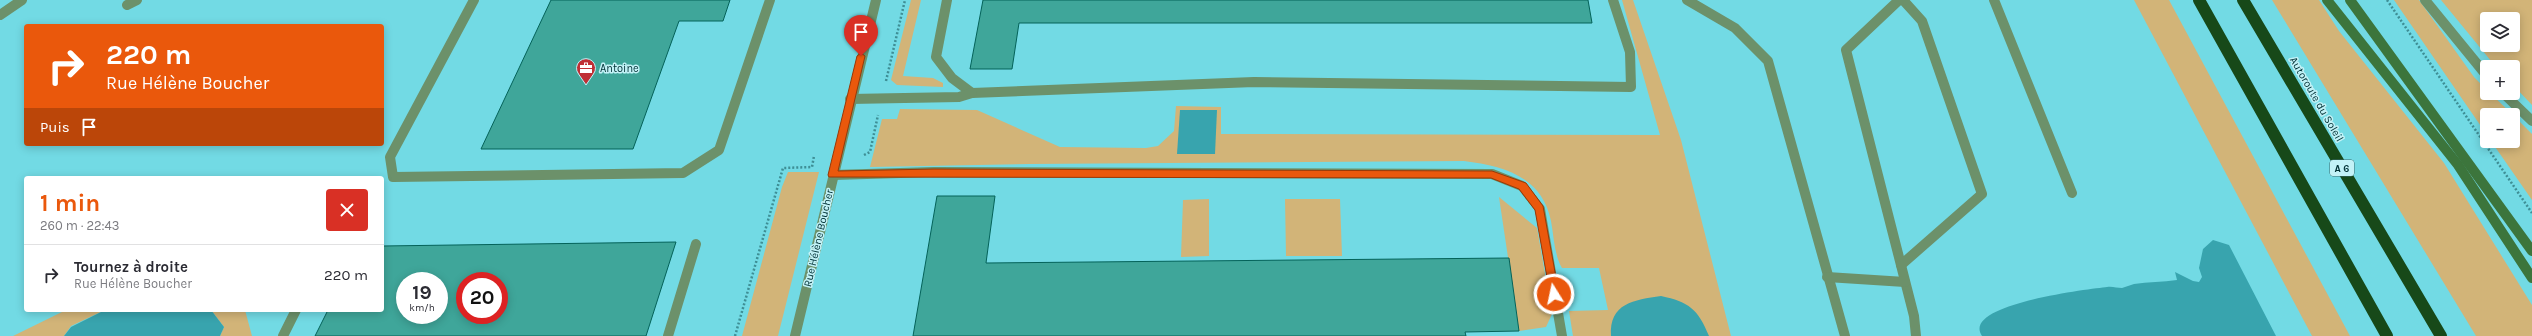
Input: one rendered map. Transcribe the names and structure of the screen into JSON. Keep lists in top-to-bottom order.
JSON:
{
  "streets": {
    "highway": ["Autoroute du Soleil", "A 6"],
    "street": ["Rue Hélène Boucher"]
  },
  "places": {
    "office": ["Antoine"]
  },
  "page": {
    "map_buttons": ["+", "−"],
    "turn": ["220 m", "Rue Hélène Boucher"],
    "then": "Puis",
    "heading": ["1 min", "260 m · 22:43"],
    "list": [
      {
        "name": "Tournez à droite",
        "note": "Rue Hélène Boucher",
        "value": "220 m"
      }
    ],
    "speed": "19 km/h",
    "limit": "20"
  }
}
